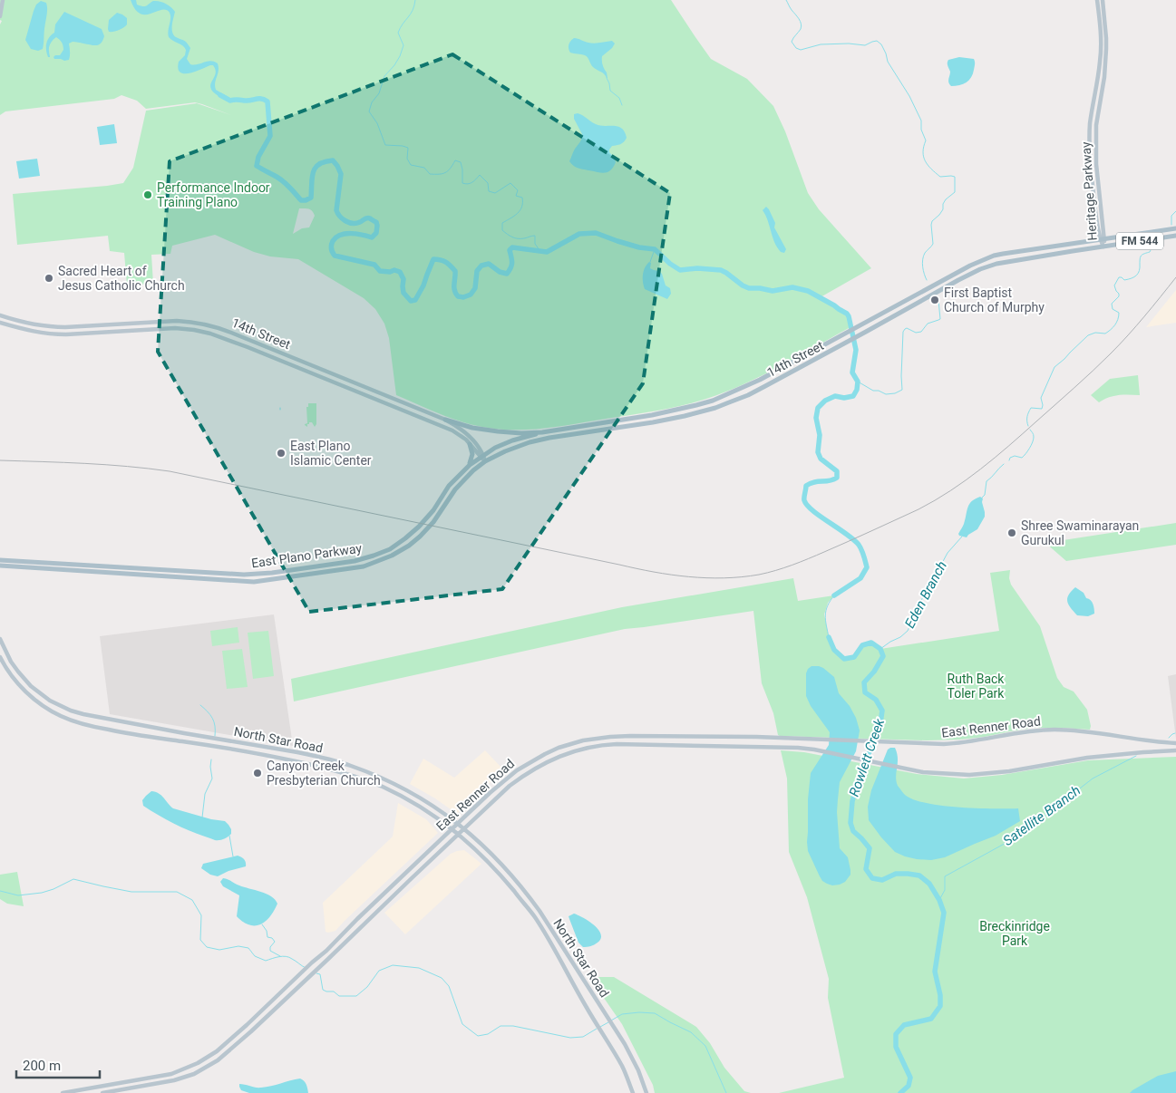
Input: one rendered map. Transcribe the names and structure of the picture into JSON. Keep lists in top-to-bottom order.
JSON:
{
  "streets": {
    "main road": [
      "Heritage Parkway",
      "FM 544",
      "14th Street",
      "East Plano Parkway",
      "East Renner Road",
      "North Star Road"
    ]
  },
  "crossings": [
    ["Heritage Parkway", "FM 544"],
    ["Heritage Parkway", "14th Street"],
    ["FM 544", "14th Street"],
    ["14th Street", "East Plano Parkway"],
    ["East Renner Road", "North Star Road"]
  ],
  "water": ["Eden Branch", "Rowlett Creek", "Satellite Branch"],
  "parks": ["Ruth Back Toler Park", "Breckinridge Park"],
  "places": [
    "Performance Indoor Training Plano",
    "Sacred Heart of Jesus Catholic Church",
    "First Baptist Church of Murphy",
    "East Plano Islamic Center",
    "Shree Swaminarayan Gurukul",
    "Canyon Creek Presbyterian Church"
  ],
  "scale_bar": "200 m"
}
